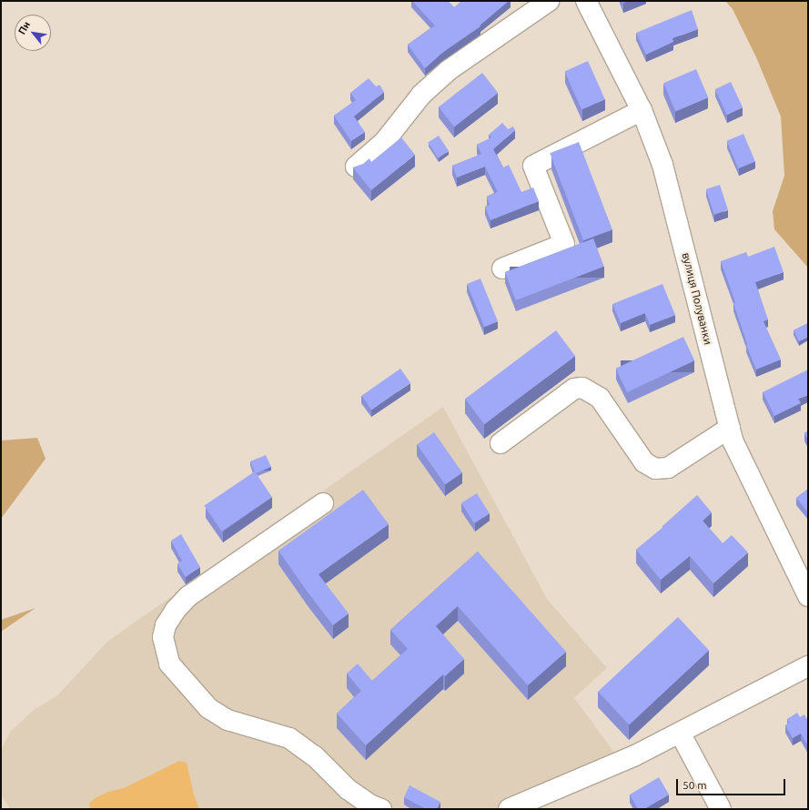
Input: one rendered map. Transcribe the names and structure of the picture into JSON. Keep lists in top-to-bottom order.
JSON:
{
  "streets": {
    "street": ["вулиця Полуванки"]
  },
  "scale_bar": "50 m",
  "north": "top left"
}
